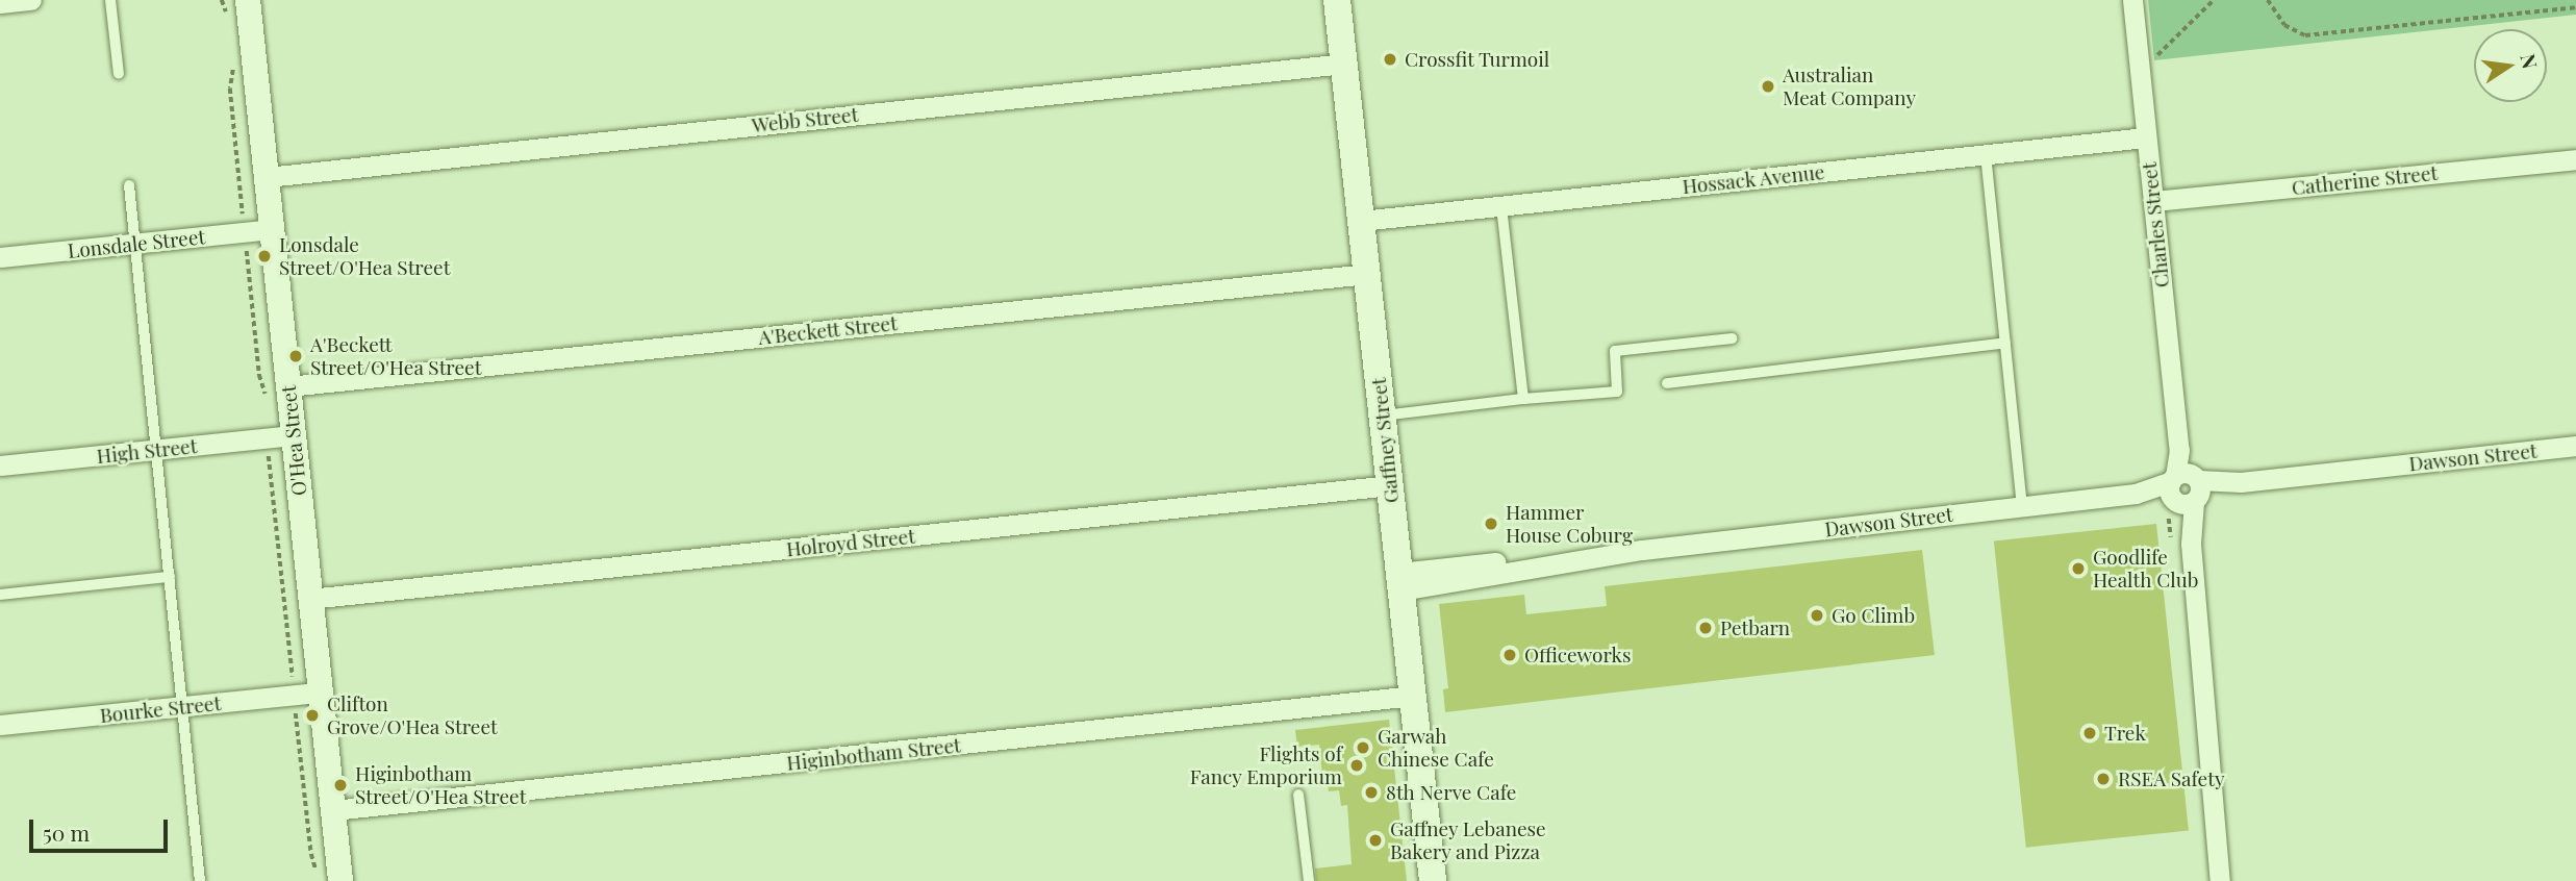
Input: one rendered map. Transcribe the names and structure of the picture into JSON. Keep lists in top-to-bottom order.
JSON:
{
  "streets": {
    "main road": ["Gaffney Street"],
    "street": [
      "Webb Street",
      "Hossack Avenue",
      "Catherine Street",
      "Charles Street",
      "Lonsdale Street",
      "A'Beckett Street",
      "O'Hea Street",
      "High Street",
      "Dawson Street",
      "Holroyd Street",
      "Bourke Street",
      "Higinbotham Street"
    ]
  },
  "crossings": [
    ["Webb Street", "O'Hea Street"],
    ["Webb Street", "Gaffney Street"],
    ["Hossack Avenue", "Charles Street"],
    ["Hossack Avenue", "Gaffney Street"],
    ["Catherine Street", "Charles Street"],
    ["Charles Street", "Dawson Street"],
    ["Lonsdale Street", "O'Hea Street"],
    ["A'Beckett Street", "O'Hea Street"],
    ["A'Beckett Street", "Gaffney Street"],
    ["O'Hea Street", "High Street"],
    ["O'Hea Street", "Holroyd Street"],
    ["O'Hea Street", "Bourke Street"],
    ["O'Hea Street", "Higinbotham Street"],
    ["Gaffney Street", "Dawson Street"],
    ["Gaffney Street", "Holroyd Street"],
    ["Gaffney Street", "Higinbotham Street"]
  ],
  "places": [
    "Crossfit Turmoil",
    "Australian Meat Company",
    "Lonsdale Street/O'Hea Street",
    "A'Beckett Street/O'Hea Street",
    "Hammer House Coburg",
    "Goodlife Health Club",
    "Go Climb",
    "Petbarn",
    "Officeworks",
    "Clifton Grove/O'Hea Street",
    "Trek",
    "Garwah Chinese Cafe",
    "Flights of Fancy Emporium",
    "RSEA Safety",
    "Higinbotham Street/O'Hea Street",
    "8th Nerve Cafe",
    "Gaffney Lebanese Bakery and Pizza"
  ],
  "scale_bar": "50 m",
  "north": "right"
}
